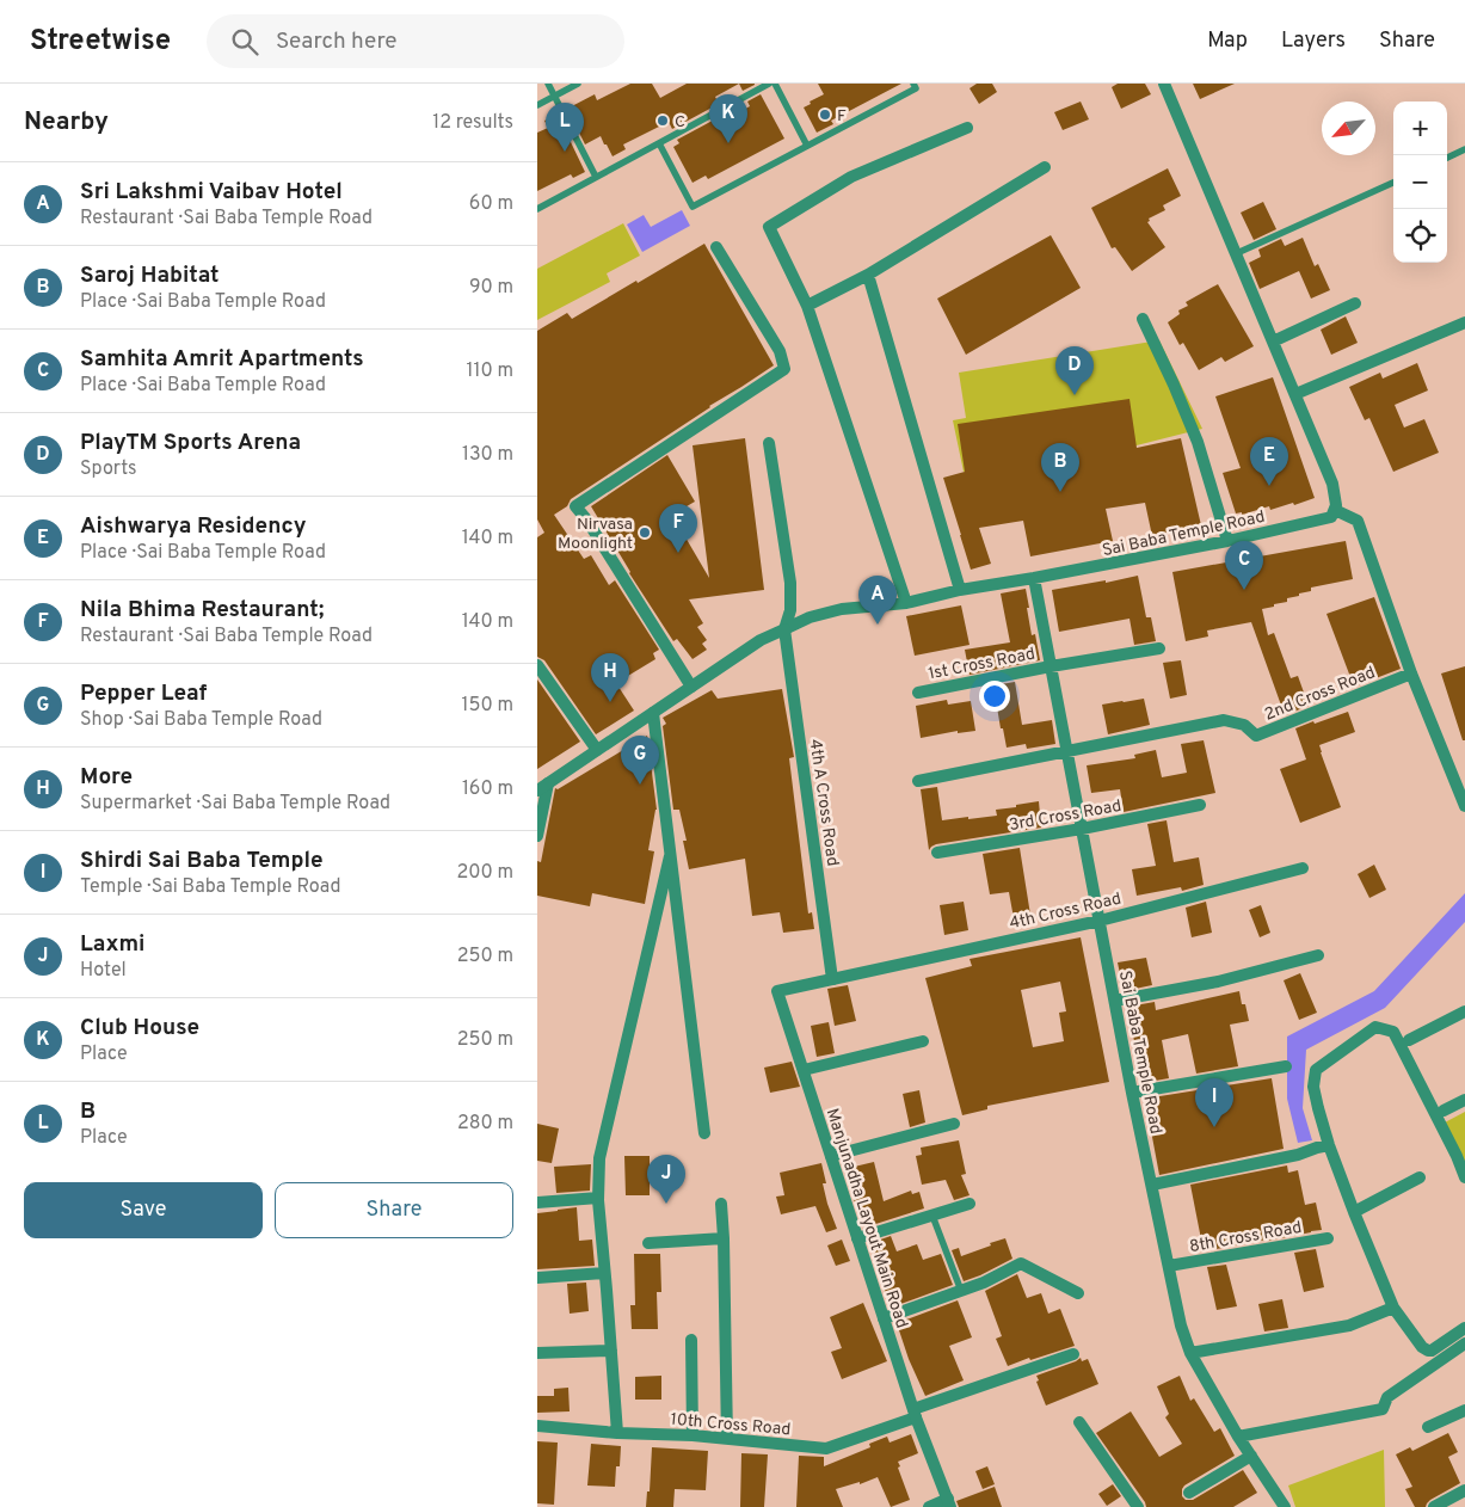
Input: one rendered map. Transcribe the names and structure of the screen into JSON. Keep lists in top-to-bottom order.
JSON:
{
  "streets": {
    "street": [
      "Sai Baba Temple Road",
      "1st Cross Road",
      "2nd Cross Road",
      "4th A Cross Road",
      "3rd Cross Road",
      "4th Cross Road",
      "Manjunadha Layout Main Road",
      "8th Cross Road",
      "10th Cross Road"
    ]
  },
  "crossings": [
    ["Sai Baba Temple Road", "1st Cross Road"],
    ["Sai Baba Temple Road", "2nd Cross Road"],
    ["Sai Baba Temple Road", "4th A Cross Road"],
    ["Sai Baba Temple Road", "3rd Cross Road"],
    ["Sai Baba Temple Road", "4th Cross Road"],
    ["Sai Baba Temple Road", "8th Cross Road"],
    ["4th A Cross Road", "4th Cross Road"],
    ["4th A Cross Road", "Manjunadha Layout Main Road"],
    ["4th Cross Road", "Manjunadha Layout Main Road"],
    ["Manjunadha Layout Main Road", "10th Cross Road"]
  ],
  "places": ["F", "C", "Nirvasa Moonlight"],
  "north": "bottom left",
  "page": {
    "header": "Streetwise",
    "search": "Search here",
    "nav": ["Map", "Layers", "Share"],
    "heading": ["Nearby", "12 results"],
    "pins": [
      "K",
      "L",
      "D",
      "E",
      "B",
      "F",
      "C",
      "A",
      "H",
      "G",
      "I",
      "J"
    ],
    "map_buttons": ["+", "−"],
    "list": [
      {
        "mark": "A",
        "name": "Sri Lakshmi Vaibav Hotel",
        "note": "Restaurant · Sai Baba Temple Road",
        "value": "60 m"
      },
      {
        "mark": "B",
        "name": "Saroj Habitat",
        "note": "Place · Sai Baba Temple Road",
        "value": "90 m"
      },
      {
        "mark": "C",
        "name": "Samhita Amrit Apartments",
        "note": "Place · Sai Baba Temple Road",
        "value": "110 m"
      },
      {
        "mark": "D",
        "name": "PlayTM Sports Arena",
        "note": "Sports",
        "value": "130 m"
      },
      {
        "mark": "E",
        "name": "Aishwarya Residency",
        "note": "Place · Sai Baba Temple Road",
        "value": "140 m"
      },
      {
        "mark": "F",
        "name": "Nila Bhima Restaurant;",
        "note": "Restaurant · Sai Baba Temple Road",
        "value": "140 m"
      },
      {
        "mark": "G",
        "name": "Pepper Leaf",
        "note": "Shop · Sai Baba Temple Road",
        "value": "150 m"
      },
      {
        "mark": "H",
        "name": "More",
        "note": "Supermarket · Sai Baba Temple Road",
        "value": "160 m"
      },
      {
        "mark": "I",
        "name": "Shirdi Sai Baba Temple",
        "note": "Temple · Sai Baba Temple Road",
        "value": "200 m"
      },
      {
        "mark": "J",
        "name": "Laxmi",
        "note": "Hotel",
        "value": "250 m"
      },
      {
        "mark": "K",
        "name": "Club House",
        "note": "Place",
        "value": "250 m"
      },
      {
        "mark": "L",
        "name": "B",
        "note": "Place",
        "value": "280 m"
      }
    ],
    "buttons": ["Save", "Share"]
  }
}
